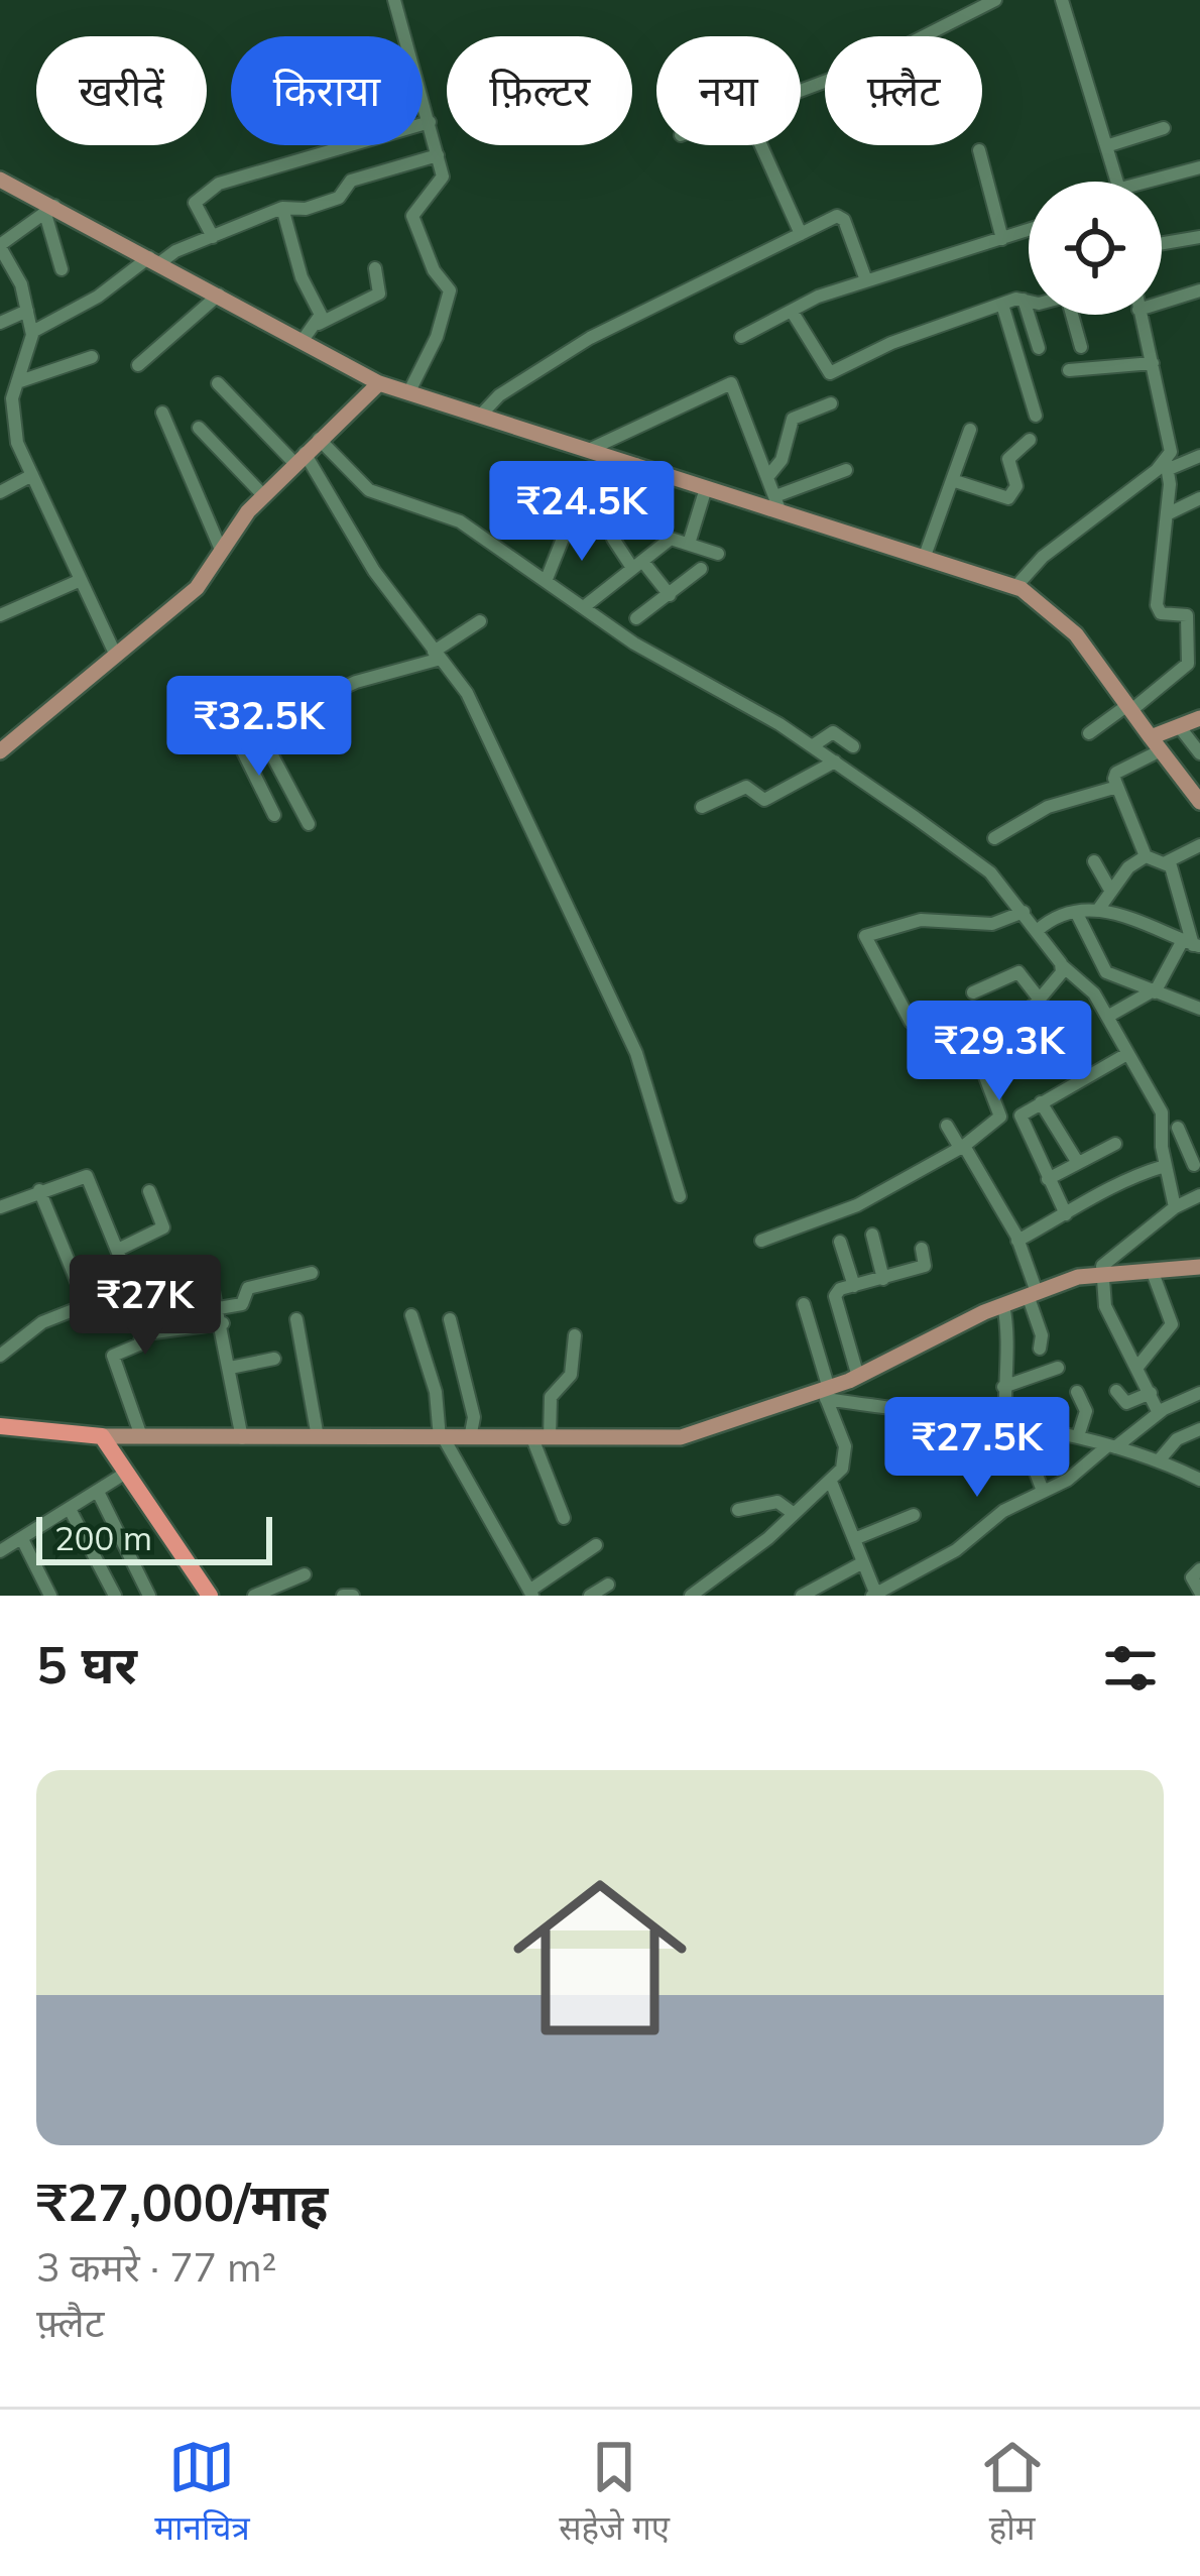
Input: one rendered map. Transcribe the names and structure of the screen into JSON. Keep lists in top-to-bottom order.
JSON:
{
  "scale_bar": "200 m",
  "page": {
    "chip": [
      "खरीदें",
      "किराया",
      "फ़िल्टर",
      "नया",
      "फ़्लैट"
    ],
    "price": [
      "₹24.5K",
      "₹32.5K",
      "₹29.3K",
      "₹27K",
      "₹27.5K"
    ],
    "scale": "200 m",
    "heading": "5 घर",
    "list": [
      {
        "name": "₹27,000/माह",
        "note": "3 कमरे · 77 m² · फ़्लैट"
      }
    ],
    "tabs": ["मानचित्र", "सहेजे गए", "होम"]
  }
}
